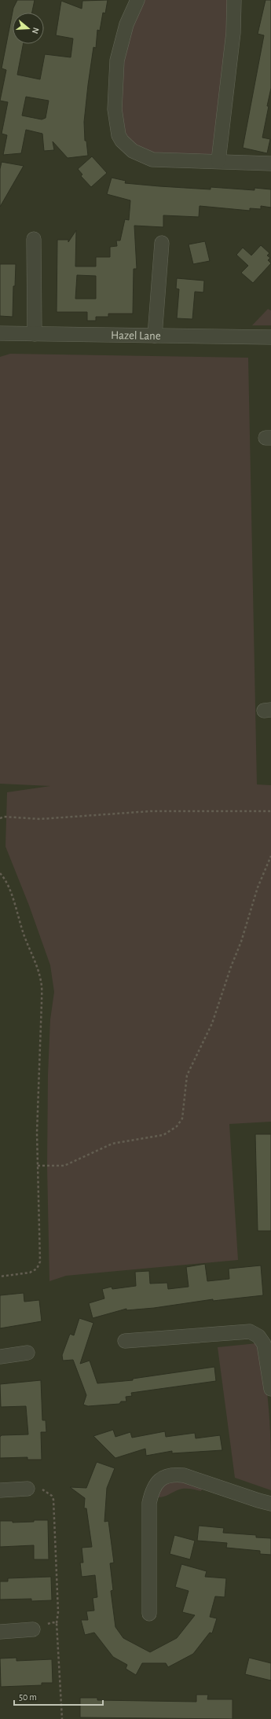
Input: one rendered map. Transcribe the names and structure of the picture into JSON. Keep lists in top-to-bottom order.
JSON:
{
  "streets": {
    "street": ["Hazel Lane"]
  },
  "scale_bar": "50 m",
  "north": "right"
}
